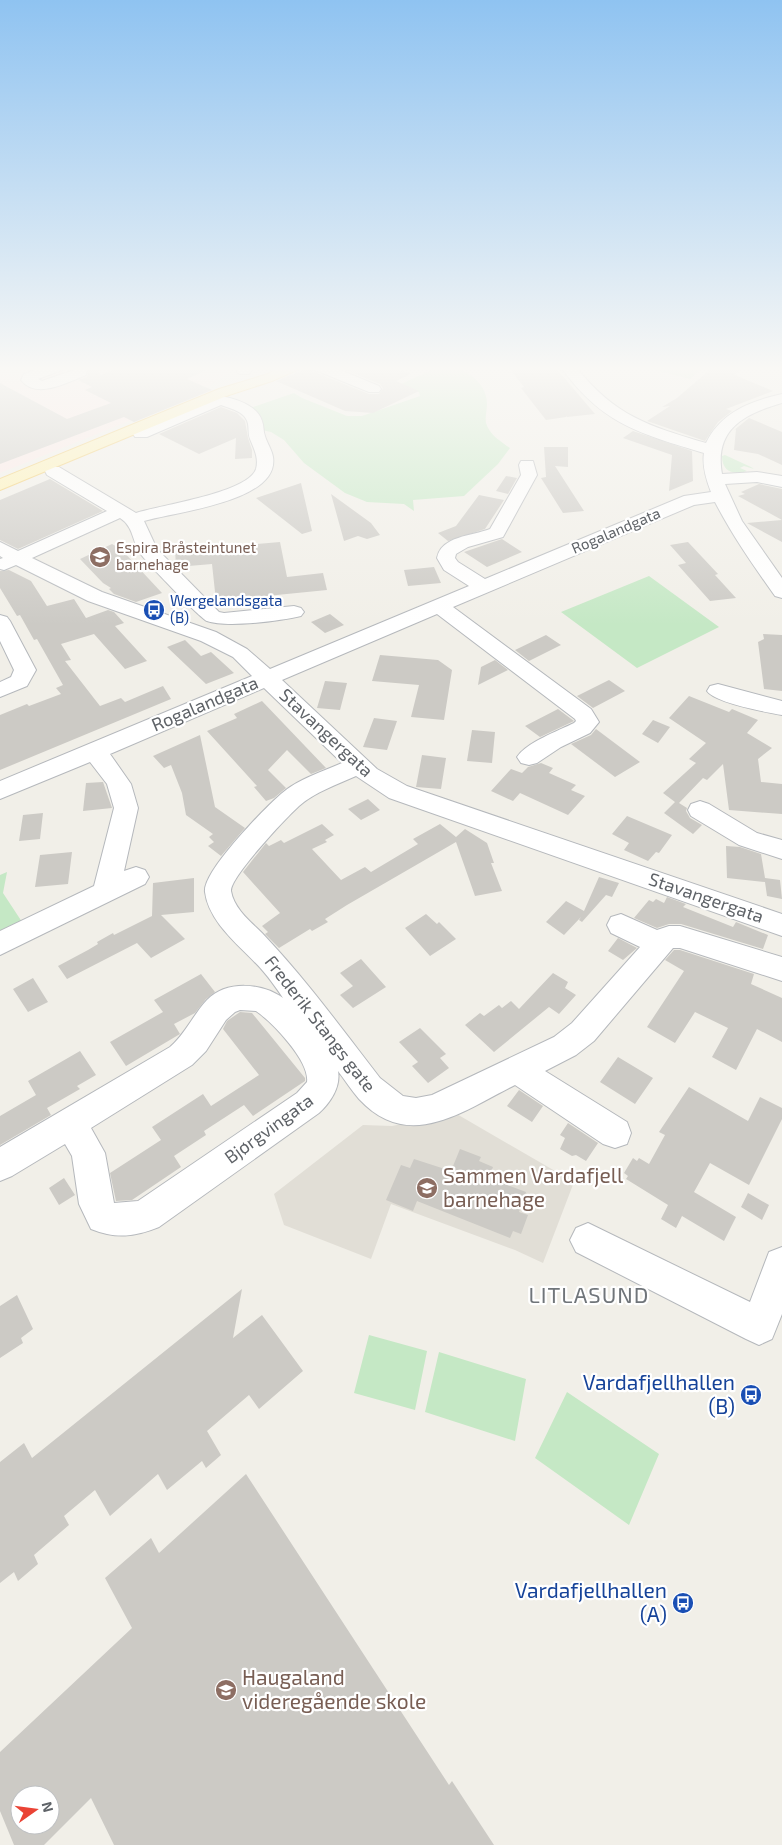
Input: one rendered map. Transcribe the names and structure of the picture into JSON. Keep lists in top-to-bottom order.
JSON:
{
  "streets": {
    "street": [
      "Rogalandgata",
      "Stavangergata",
      "Frederik Stangs gate",
      "Bjørgvingata"
    ]
  },
  "crossings": [
    ["Rogalandgata", "Stavangergata"],
    ["Stavangergata", "Frederik Stangs gate"]
  ],
  "districts": ["LITLASUND"],
  "places": {
    "school or university": ["Espira Bråsteintunet barnehage", "Sammen Vardafjell barnehage", "Haugaland videregående skole"],
    "bus stop": ["Wergelandsgata (B)", "Vardafjellhallen (B)", "Vardafjellhallen (A)"]
  },
  "north": "right"
}
